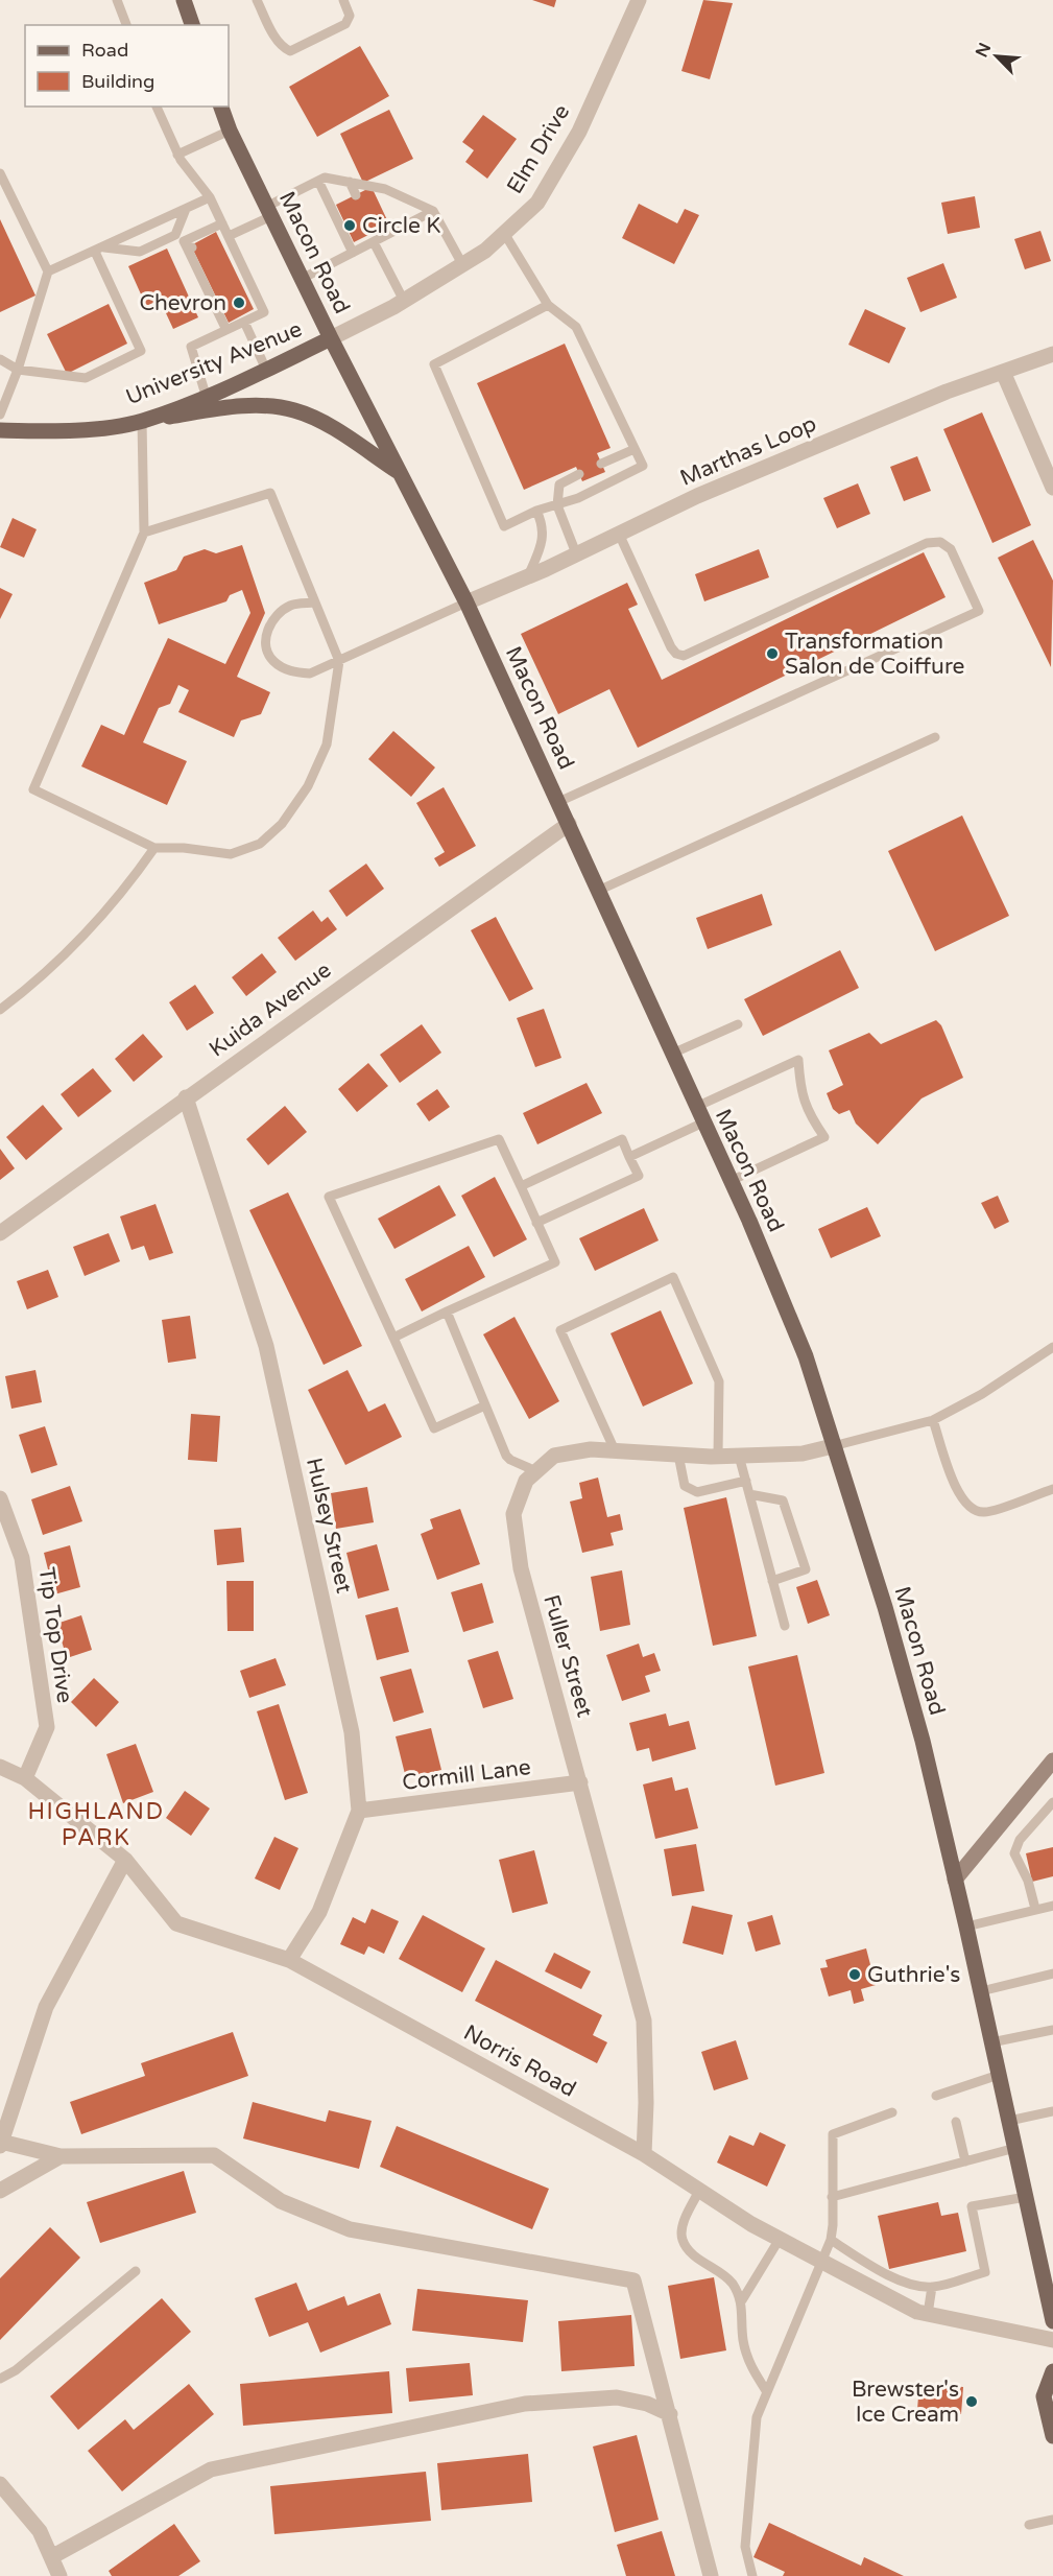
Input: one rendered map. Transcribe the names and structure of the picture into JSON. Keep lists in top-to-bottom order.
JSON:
{
  "streets": {
    "main road": ["Macon Road", "University Avenue"],
    "street": [
      "Elm Drive",
      "Marthas Loop",
      "Kuida Avenue",
      "Hulsey Street",
      "Tip Top Drive",
      "Fuller Street",
      "Cormill Lane",
      "Norris Road"
    ]
  },
  "crossings": [
    ["Elm Drive", "Macon Road"],
    ["Elm Drive", "University Avenue"],
    ["Macon Road", "University Avenue"],
    ["Macon Road", "Marthas Loop"],
    ["Macon Road", "Kuida Avenue"],
    ["Macon Road", "Fuller Street"],
    ["Kuida Avenue", "Hulsey Street"],
    ["Hulsey Street", "Cormill Lane"],
    ["Hulsey Street", "Norris Road"],
    ["Tip Top Drive", "Norris Road"],
    ["Fuller Street", "Cormill Lane"],
    ["Fuller Street", "Norris Road"]
  ],
  "districts": ["HIGHLAND PARK"],
  "places": [
    "Circle K",
    "Chevron",
    "Transformation Salon de Coiffure",
    "Guthrie's",
    "Brewster's Ice Cream"
  ],
  "legend": ["Road", "Building"],
  "north": "top left"
}
